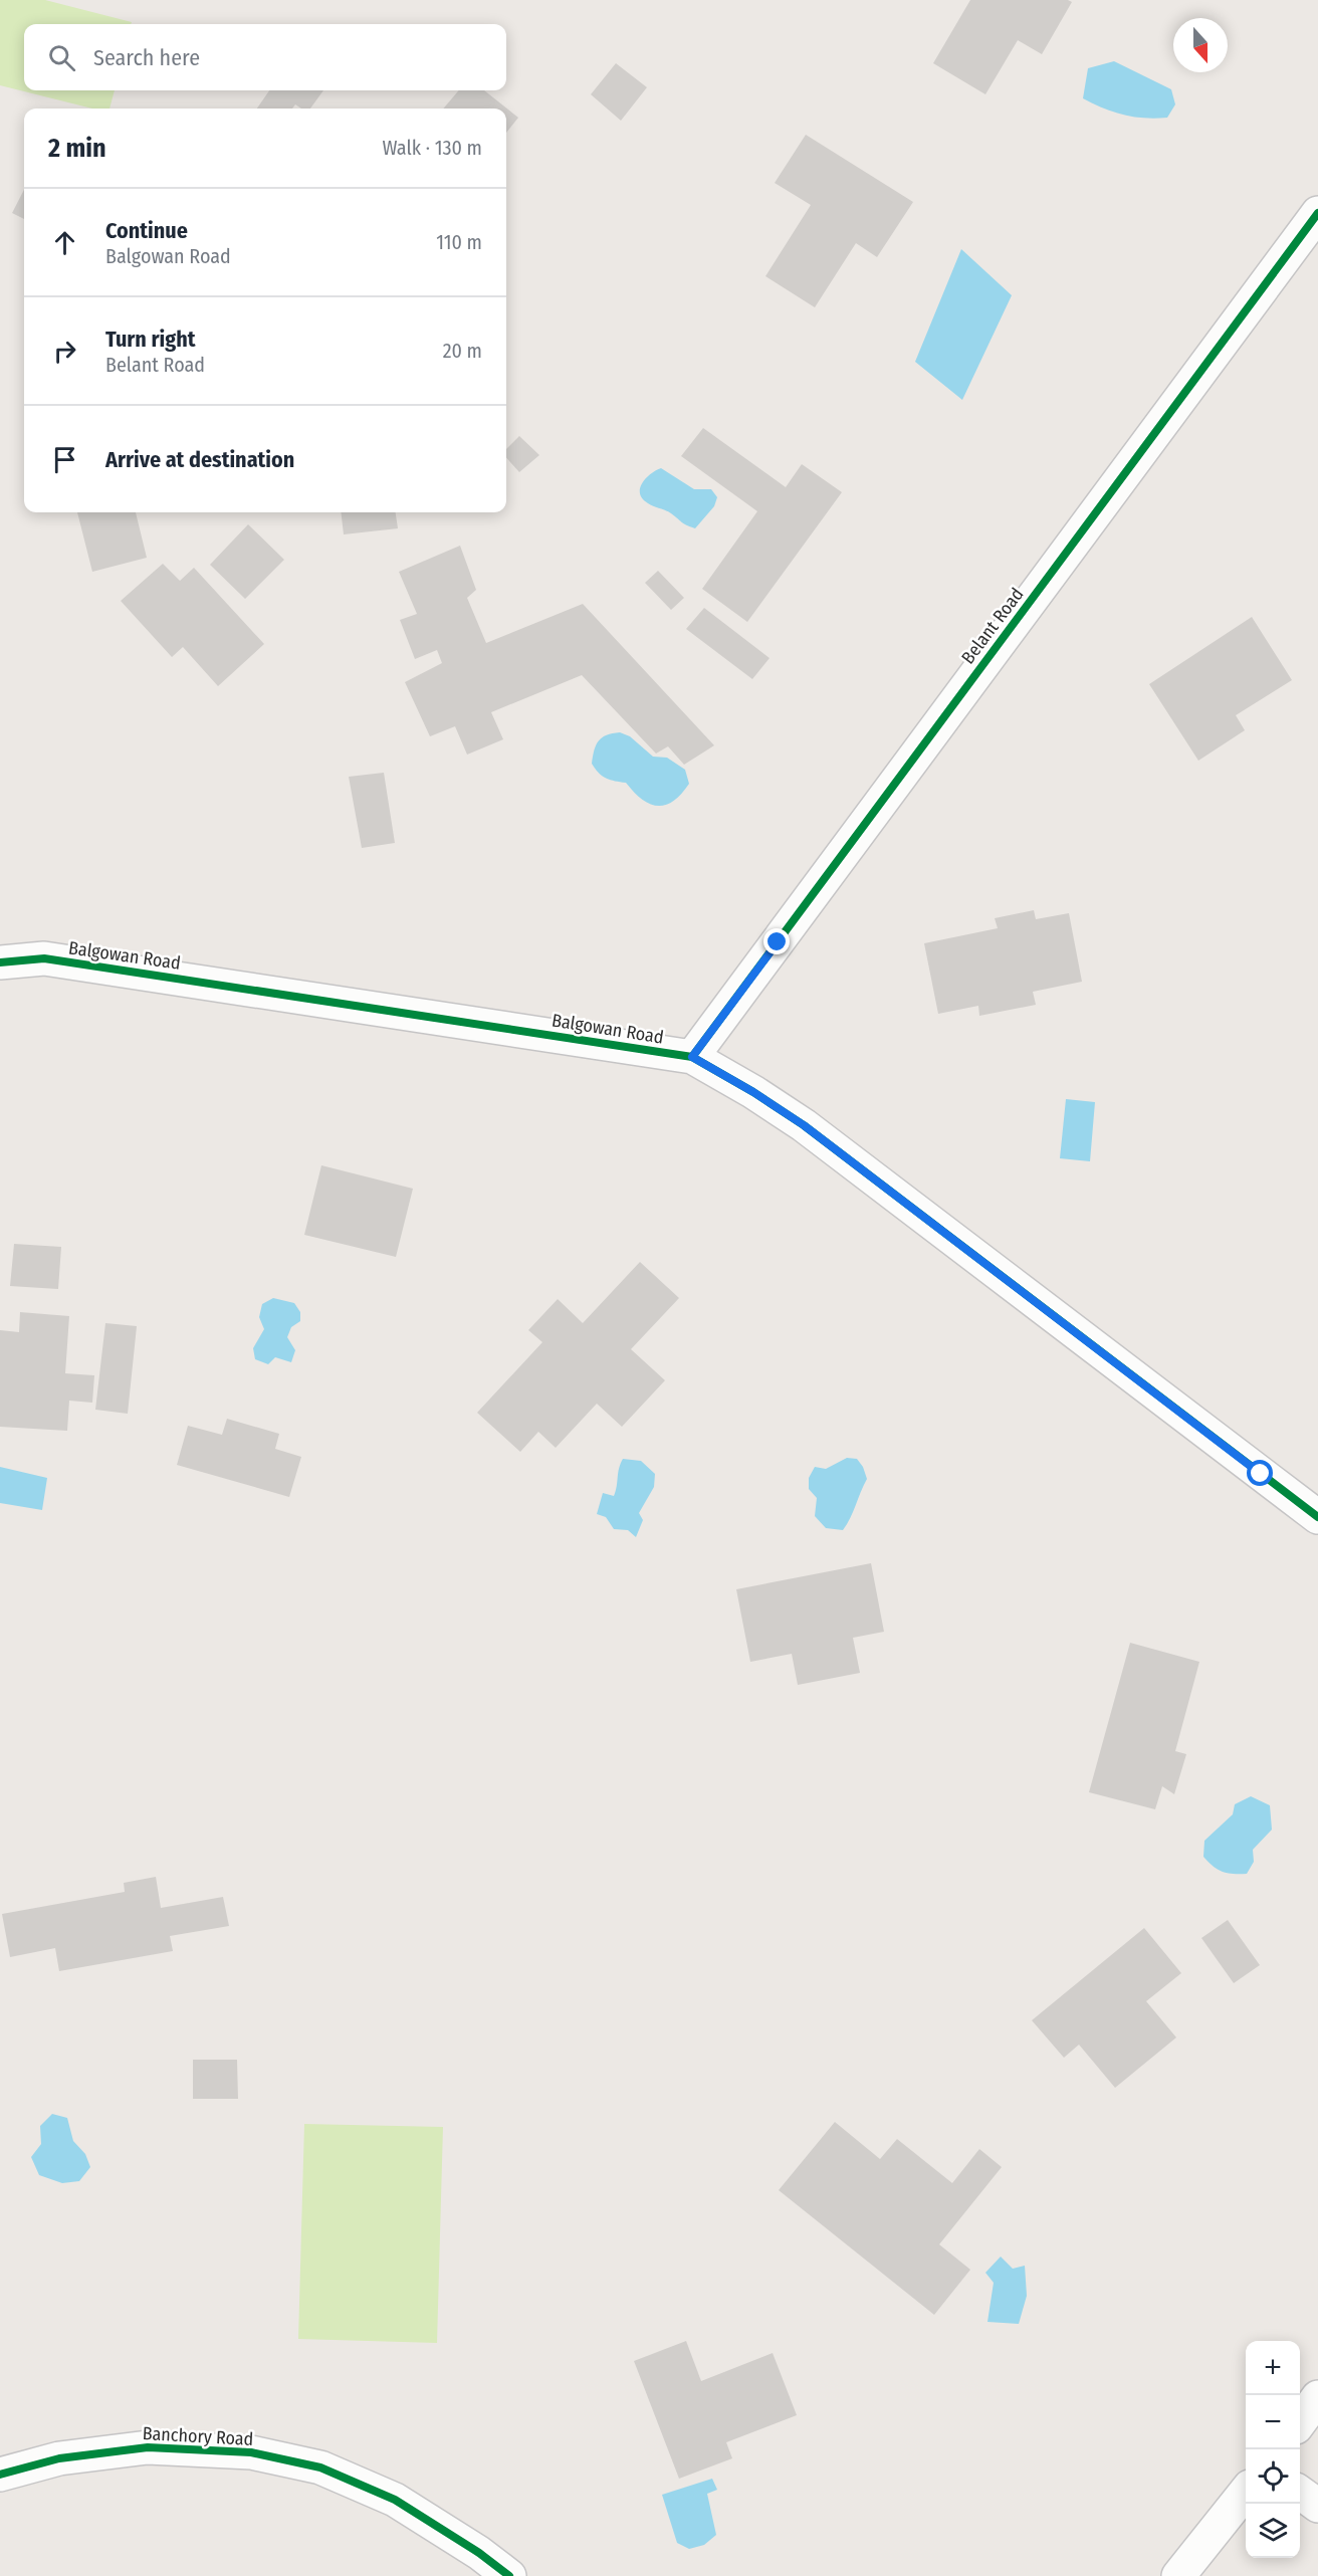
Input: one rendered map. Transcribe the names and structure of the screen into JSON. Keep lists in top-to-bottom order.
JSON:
{
  "streets": {
    "street": ["Belant Road", "Balgowan Road", "Banchory Road"]
  },
  "crossings": [
    ["Belant Road", "Balgowan Road"]
  ],
  "north": "bottom",
  "page": {
    "search": "Search here",
    "heading": ["2 min", "Walk · 130 m"],
    "list": [
      ["Continue", "Balgowan Road", "110 m"],
      ["Turn right", "Belant Road", "20 m"],
      "Arrive at destination"
    ],
    "map_buttons": ["+", "−"]
  }
}
